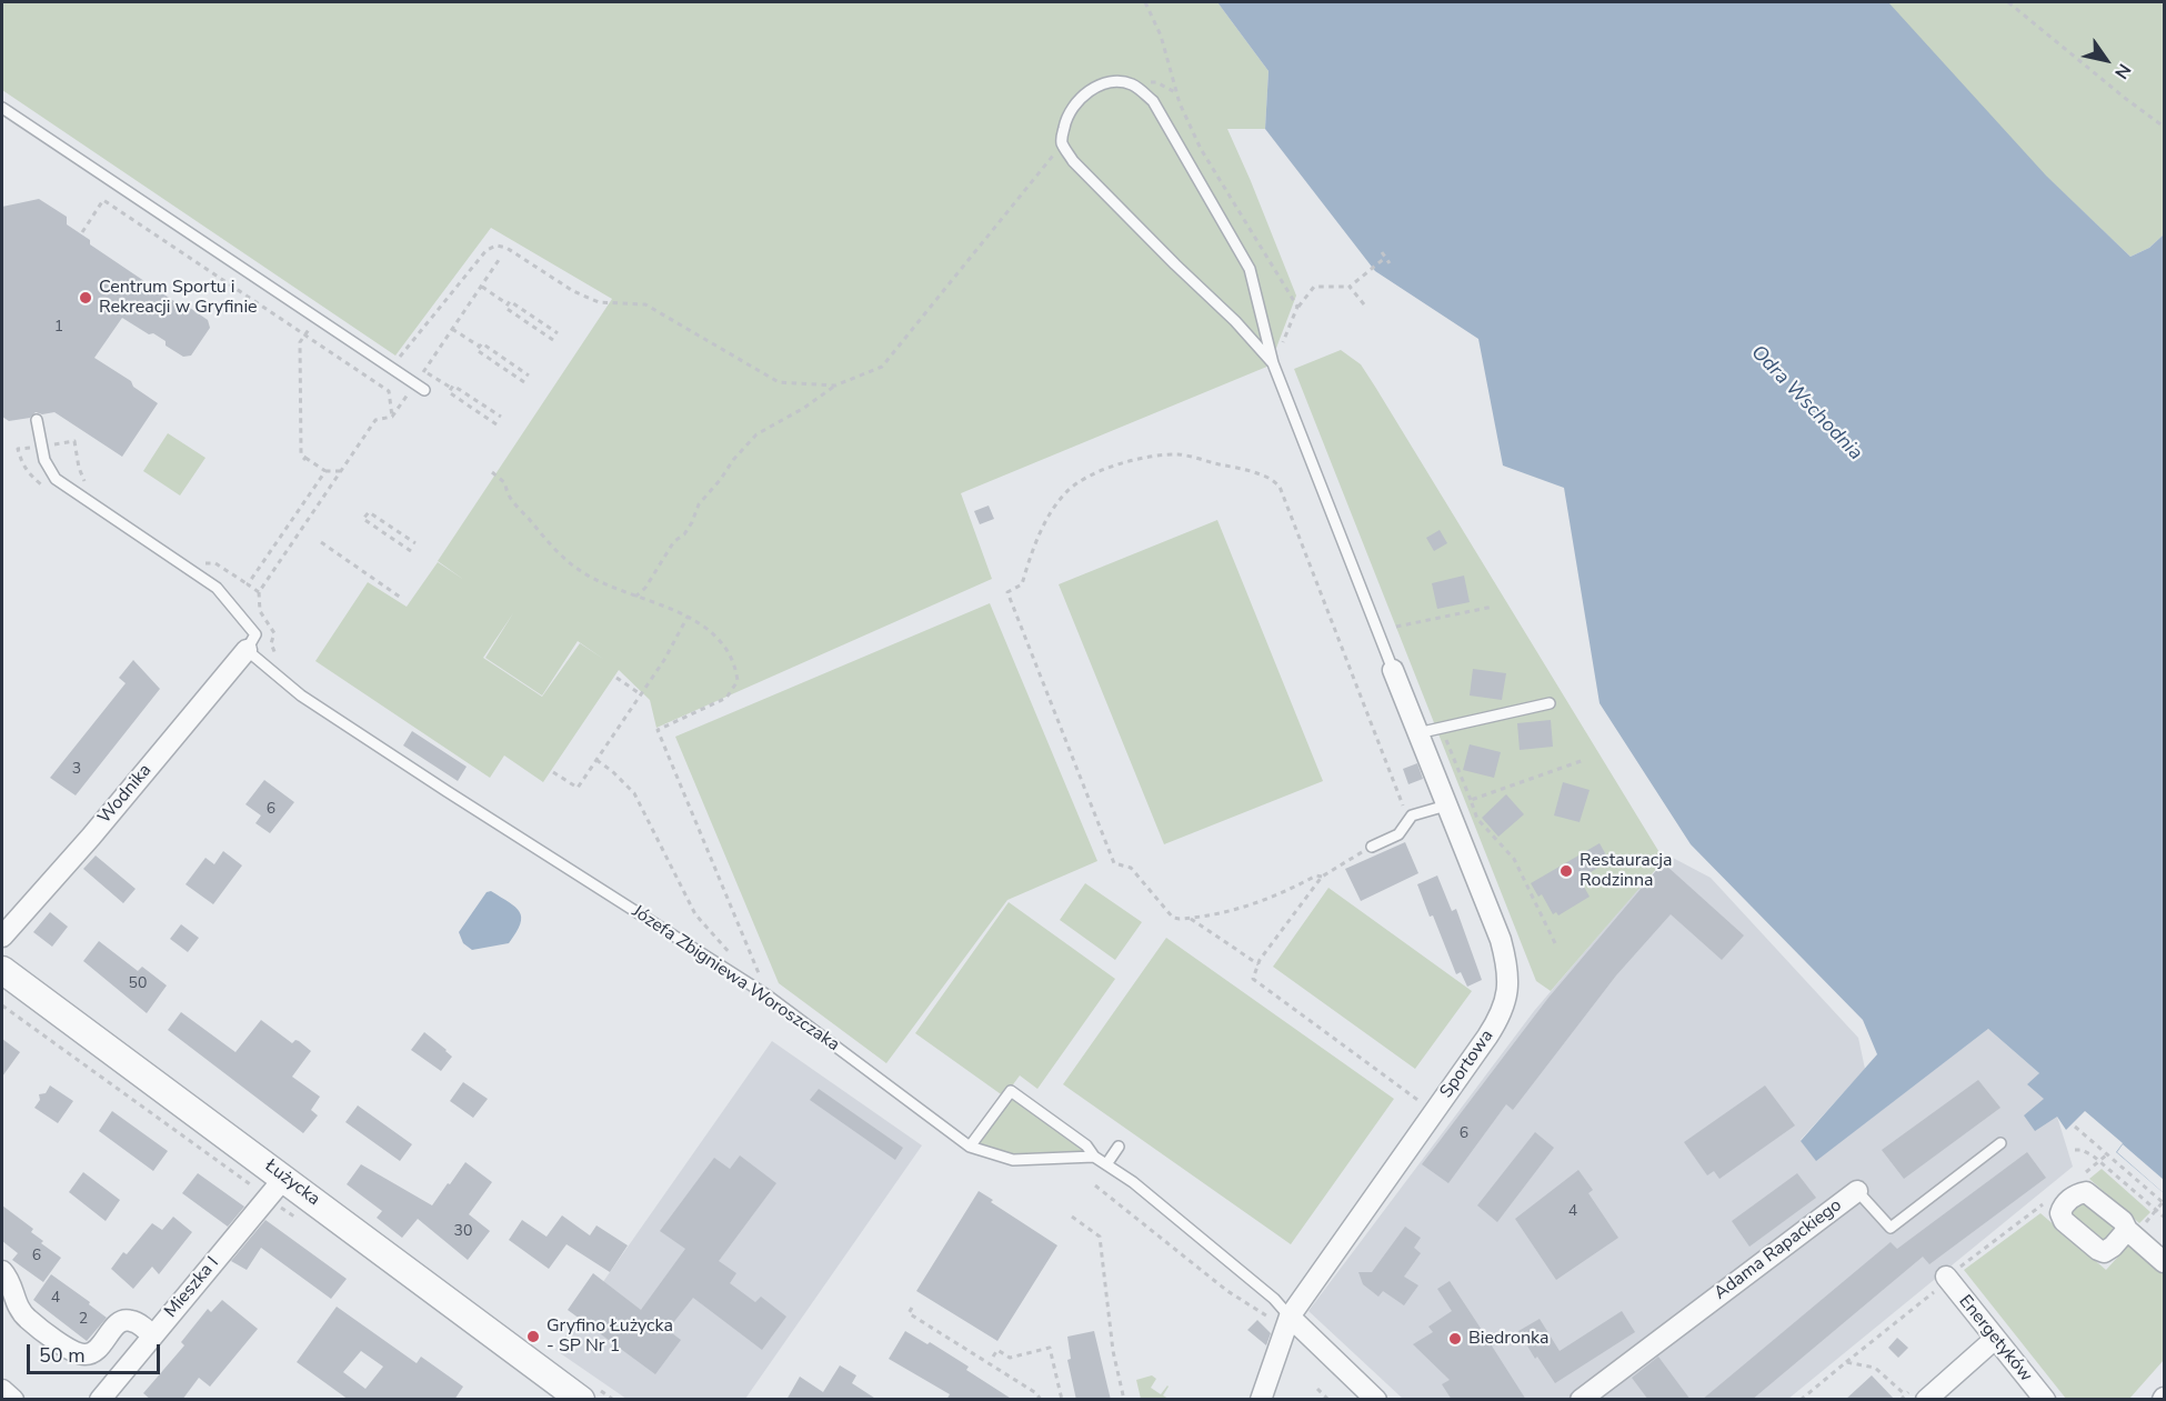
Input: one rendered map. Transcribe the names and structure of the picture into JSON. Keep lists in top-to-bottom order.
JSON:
{
  "streets": {
    "street": [
      "Wodnika",
      "Sportowa",
      "Łużycka",
      "Adama Rapackiego",
      "Mieszka I",
      "Energetyków"
    ],
    "lane": ["Józefa Zbigniewa Woroszczaka"]
  },
  "crossings": [
    ["Wodnika", "Józefa Zbigniewa Woroszczaka"],
    ["Łużycka", "Mieszka I"]
  ],
  "water": ["Odra Wschodnia"],
  "places": [
    "Centrum Sportu i Rekreacji w Gryfinie",
    "Restauracja Rodzinna",
    "Gryfino Łużycka - SP Nr 1",
    "Biedronka"
  ],
  "house_numbers": [
    "1",
    "3",
    "6",
    "50",
    "6",
    "4",
    "30",
    "6",
    "4",
    "2"
  ],
  "scale_bar": "50 m",
  "north": "bottom right"
}
